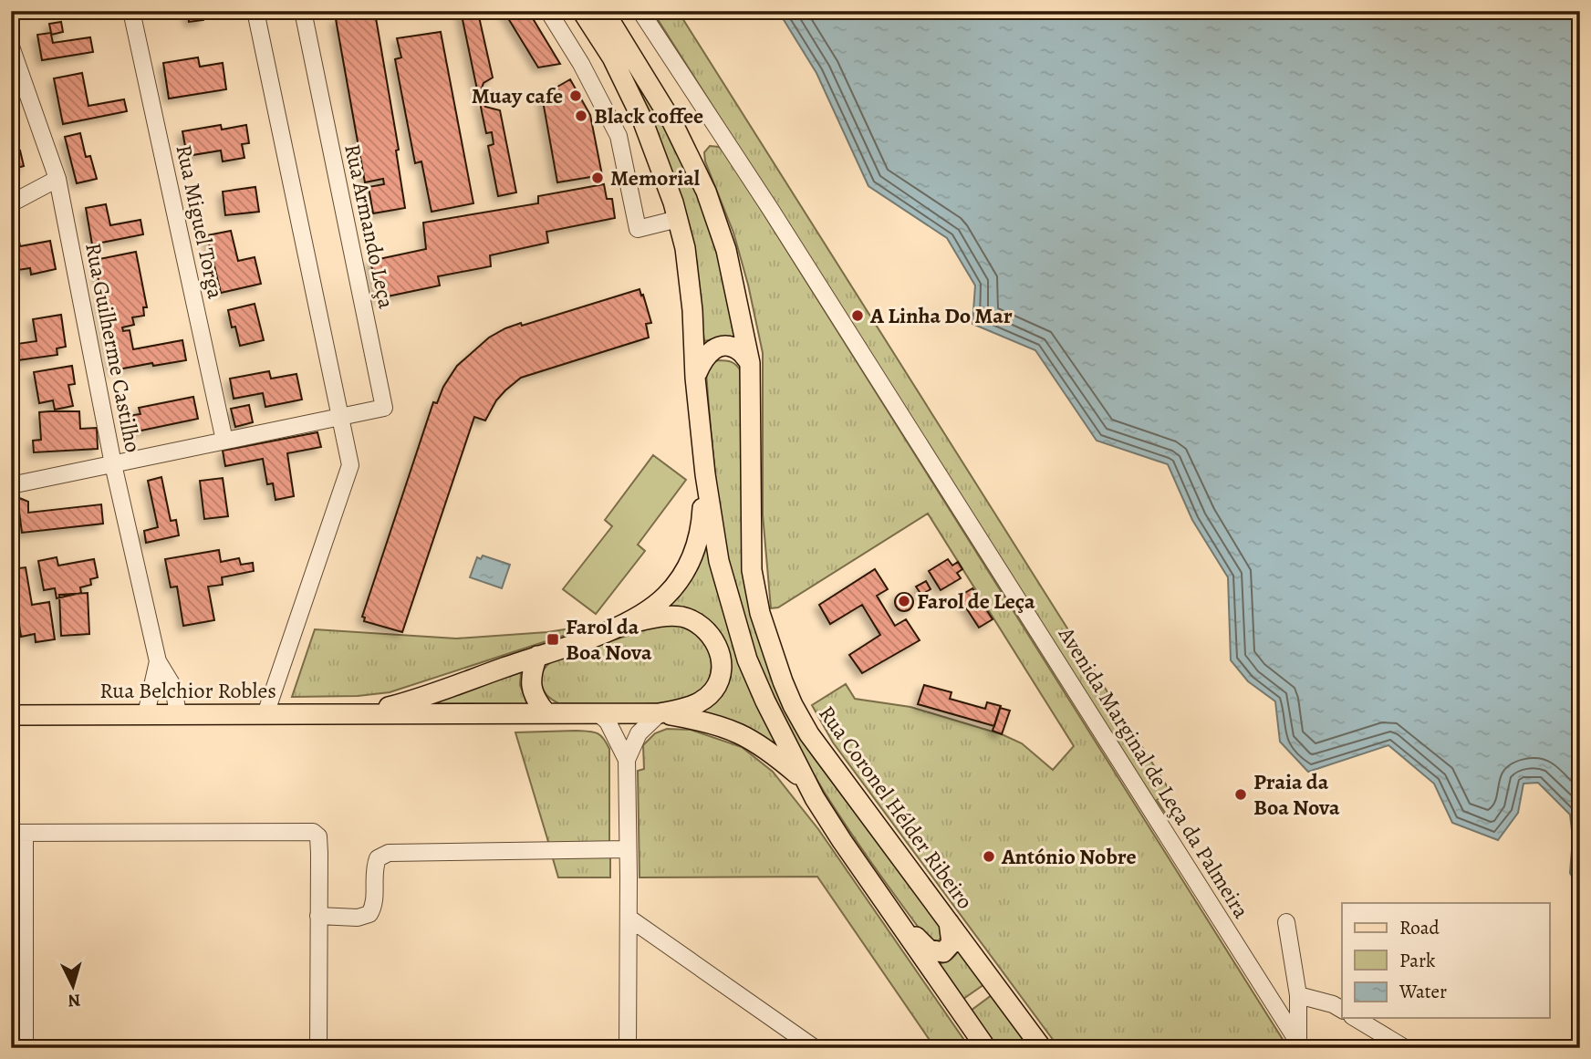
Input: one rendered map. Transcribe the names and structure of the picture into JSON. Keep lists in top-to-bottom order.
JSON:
{
  "streets": {
    "main road": ["Rua Belchior Robles", "Rua Coronel Hélder Ribeiro"],
    "street": [
      "Rua Miguel Torga",
      "Rua Armando Leça",
      "Rua Guilherme Castilho",
      "Avenida Marginal de Leça da Palmeira"
    ]
  },
  "crossings": [
    ["Rua Miguel Torga", "Rua Armando Leça"],
    ["Rua Armando Leça", "Rua Guilherme Castilho"],
    ["Rua Guilherme Castilho", "Rua Belchior Robles"]
  ],
  "places": {
    "other": [
      "Muay cafe",
      "Black coffee",
      "Memorial",
      "A Linha Do Mar",
      "Farol de Leça",
      "Praia da Boa Nova",
      "António Nobre"
    ],
    "transit": ["Farol da Boa Nova"]
  },
  "legend": ["Road", "Park", "Water"],
  "north": "bottom"
}
